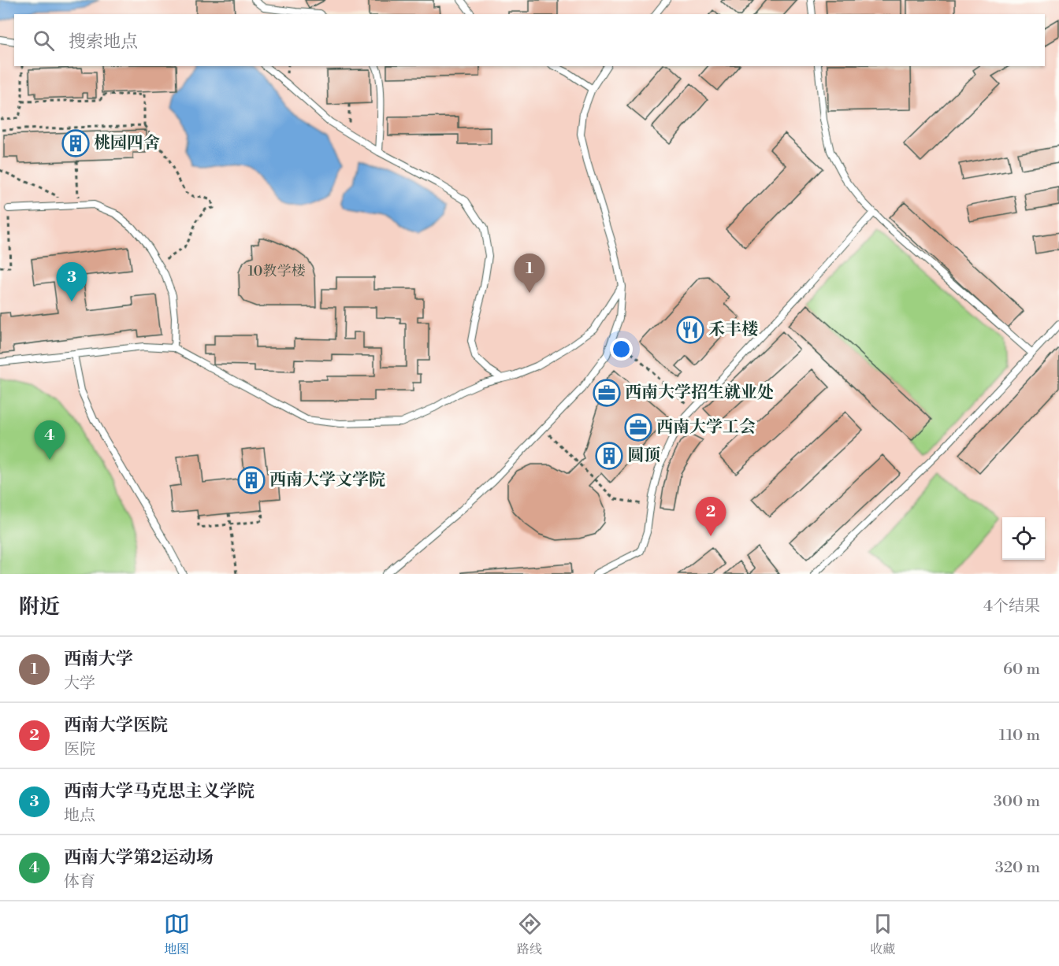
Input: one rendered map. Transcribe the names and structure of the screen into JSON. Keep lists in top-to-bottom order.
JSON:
{
  "places": {
    "building": ["桃园四舍", "圆顶", "西南大学文学院"],
    "restaurant": ["禾丰楼"],
    "office": ["西南大学招生就业处", "西南大学工会"]
  },
  "house_numbers": ["10教学楼"],
  "page": {
    "search": "搜索地点",
    "pins": [
      "1",
      "3",
      "4",
      "2"
    ],
    "heading": ["附近", "4个结果"],
    "list": [
      {
        "mark": "1",
        "name": "西南大学",
        "note": "大学",
        "value": "60 m"
      },
      {
        "mark": "2",
        "name": "西南大学医院",
        "note": "医院",
        "value": "110 m"
      },
      {
        "mark": "3",
        "name": "西南大学马克思主义学院",
        "note": "地点",
        "value": "300 m"
      },
      {
        "mark": "4",
        "name": "西南大学第2运动场",
        "note": "体育",
        "value": "320 m"
      }
    ],
    "nav": ["地图", "路线", "收藏"]
  }
}
